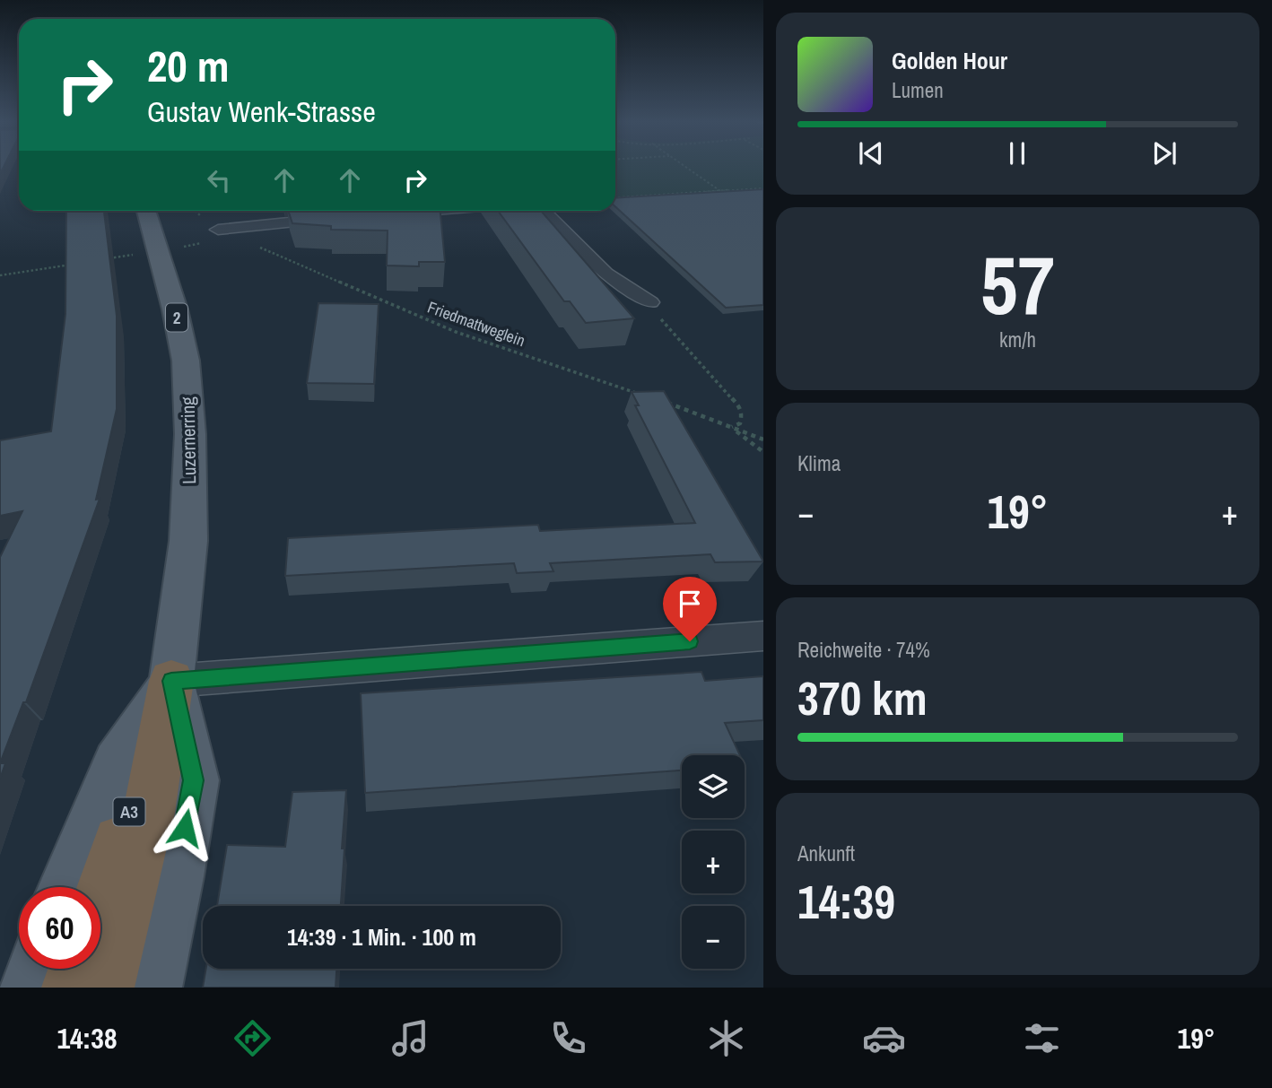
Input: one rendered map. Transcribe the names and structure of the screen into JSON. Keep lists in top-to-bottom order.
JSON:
{
  "streets": {
    "highway": ["A3"],
    "main road": ["2", "Luzernerring"],
    "path": ["Friedmattweglein"]
  },
  "crossings": [
    ["Luzernerring", "A3"]
  ],
  "page": {
    "turn": ["20 m", "Gustav Wenk-Strasse"],
    "song": ["Golden Hour", "Lumen"],
    "tile": [
      ["57", "km/h"],
      "Klima",
      ["Reichweite · 74%", "370 km"],
      ["Ankunft", "14:39"]
    ],
    "heat": ["−", "19°", "+"],
    "map_buttons": ["+", "−"],
    "limit": "60",
    "trip": "14:39 · 1 Min. · 100 m",
    "tabs": ["14:38", "19°"]
  }
}
